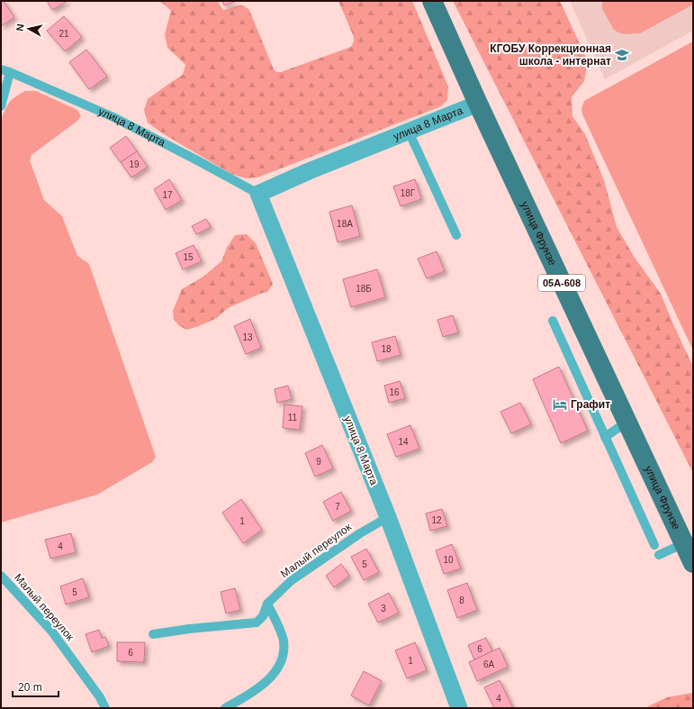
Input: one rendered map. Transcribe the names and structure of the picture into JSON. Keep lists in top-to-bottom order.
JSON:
{
  "streets": {
    "main road": ["улица Фрунзе", "05А-608"],
    "street": ["улица 8 Марта"],
    "lane": ["Малый переулок"]
  },
  "crossings": [
    ["улица 8 Марта", "улица Фрунзе"],
    ["улица 8 Марта", "Малый переулок"]
  ],
  "places": {
    "school or university": ["КГОБУ Коррекционная школа - интернат"],
    "hotel": ["Графит"]
  },
  "house_numbers": [
    "21",
    "19",
    "18Г",
    "17",
    "18А",
    "15",
    "18Б",
    "13",
    "18",
    "16",
    "11",
    "14",
    "9",
    "7",
    "12",
    "1",
    "4",
    "10",
    "5",
    "5",
    "8",
    "3",
    "6",
    "6",
    "1",
    "6А",
    "4"
  ],
  "scale_bar": "20 m",
  "north": "left"
}
